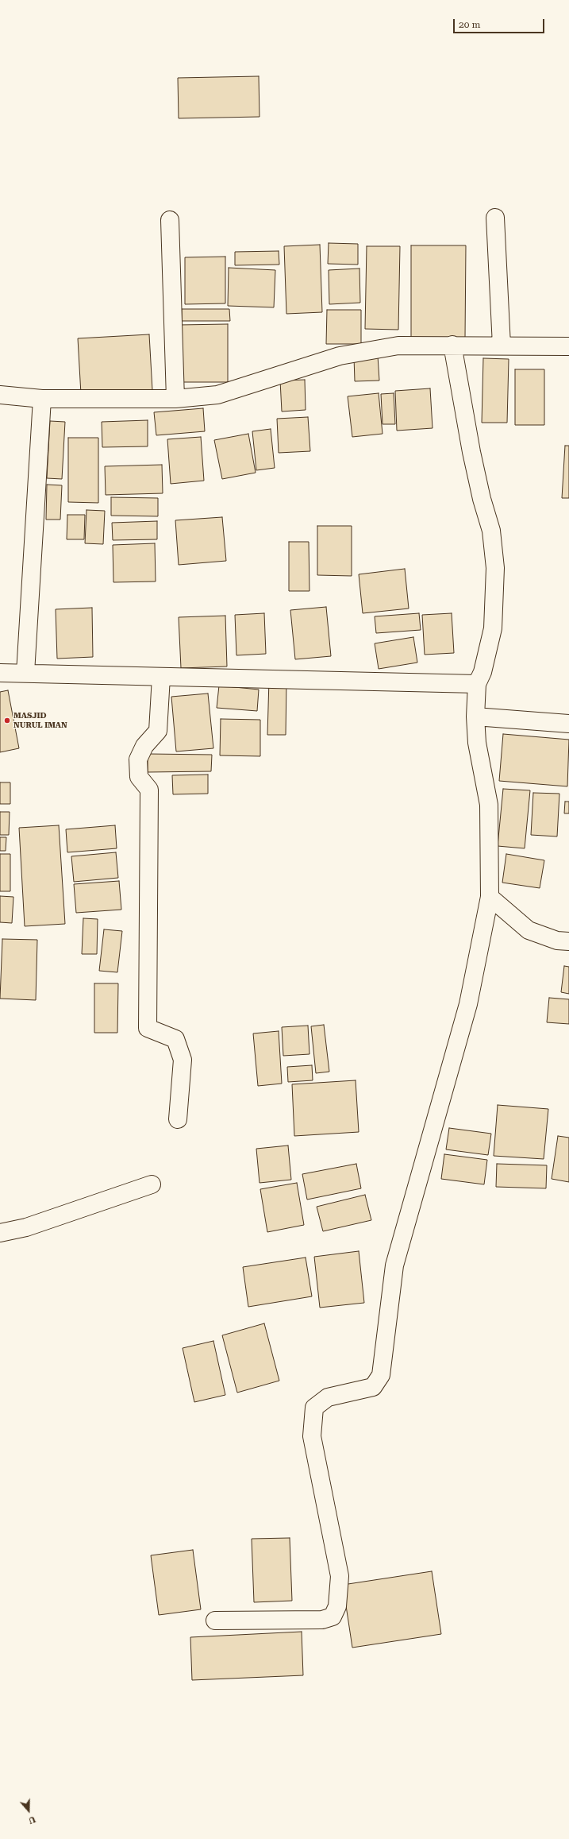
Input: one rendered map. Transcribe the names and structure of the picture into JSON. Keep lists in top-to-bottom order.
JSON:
{
  "places": ["MASJID NURUL IMAN"],
  "scale_bar": "20 m",
  "north": "bottom"
}
